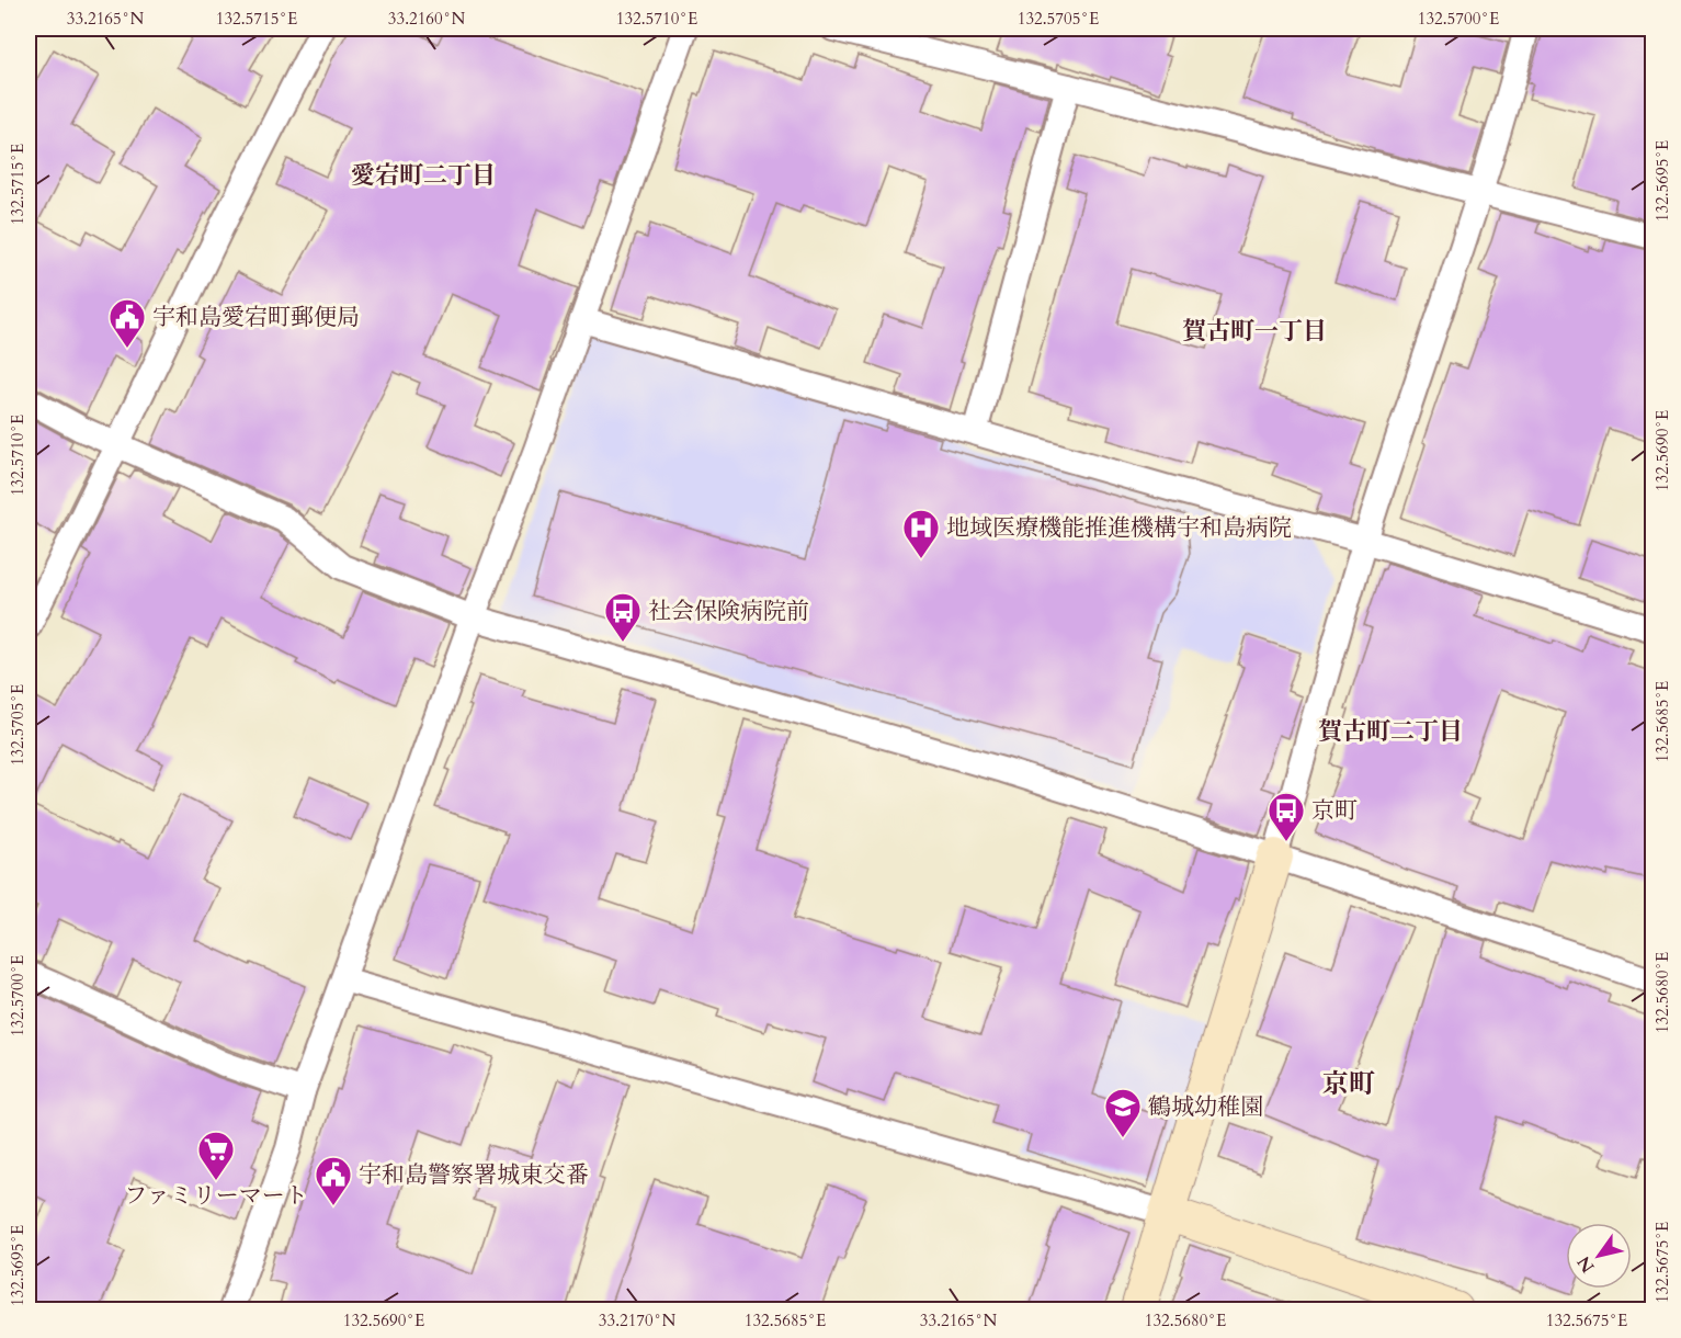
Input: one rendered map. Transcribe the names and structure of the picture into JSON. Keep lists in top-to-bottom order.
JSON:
{
  "districts": [
    "愛宕町二丁目",
    "賀古町一丁目",
    "賀古町二丁目",
    "京町"
  ],
  "places": {
    "public building": ["宇和島愛宕町郵便局", "宇和島警察署城東交番"],
    "hospital": ["地域医療機能推進機構宇和島病院"],
    "bus stop": ["社会保険病院前", "京町"],
    "school or university": ["鶴城幼稚園"],
    "supermarket": ["ファミリーマート"]
  },
  "north": "bottom left",
  "coordinates": [
    "33.2165°N",
    "132.5715°E",
    "33.2160°N",
    "132.5710°E",
    "132.5705°E",
    "132.5700°E",
    "132.5695°E",
    "132.5690°E",
    "132.5685°E",
    "132.5680°E",
    "132.5675°E",
    "33.2170°N"
  ]
}
